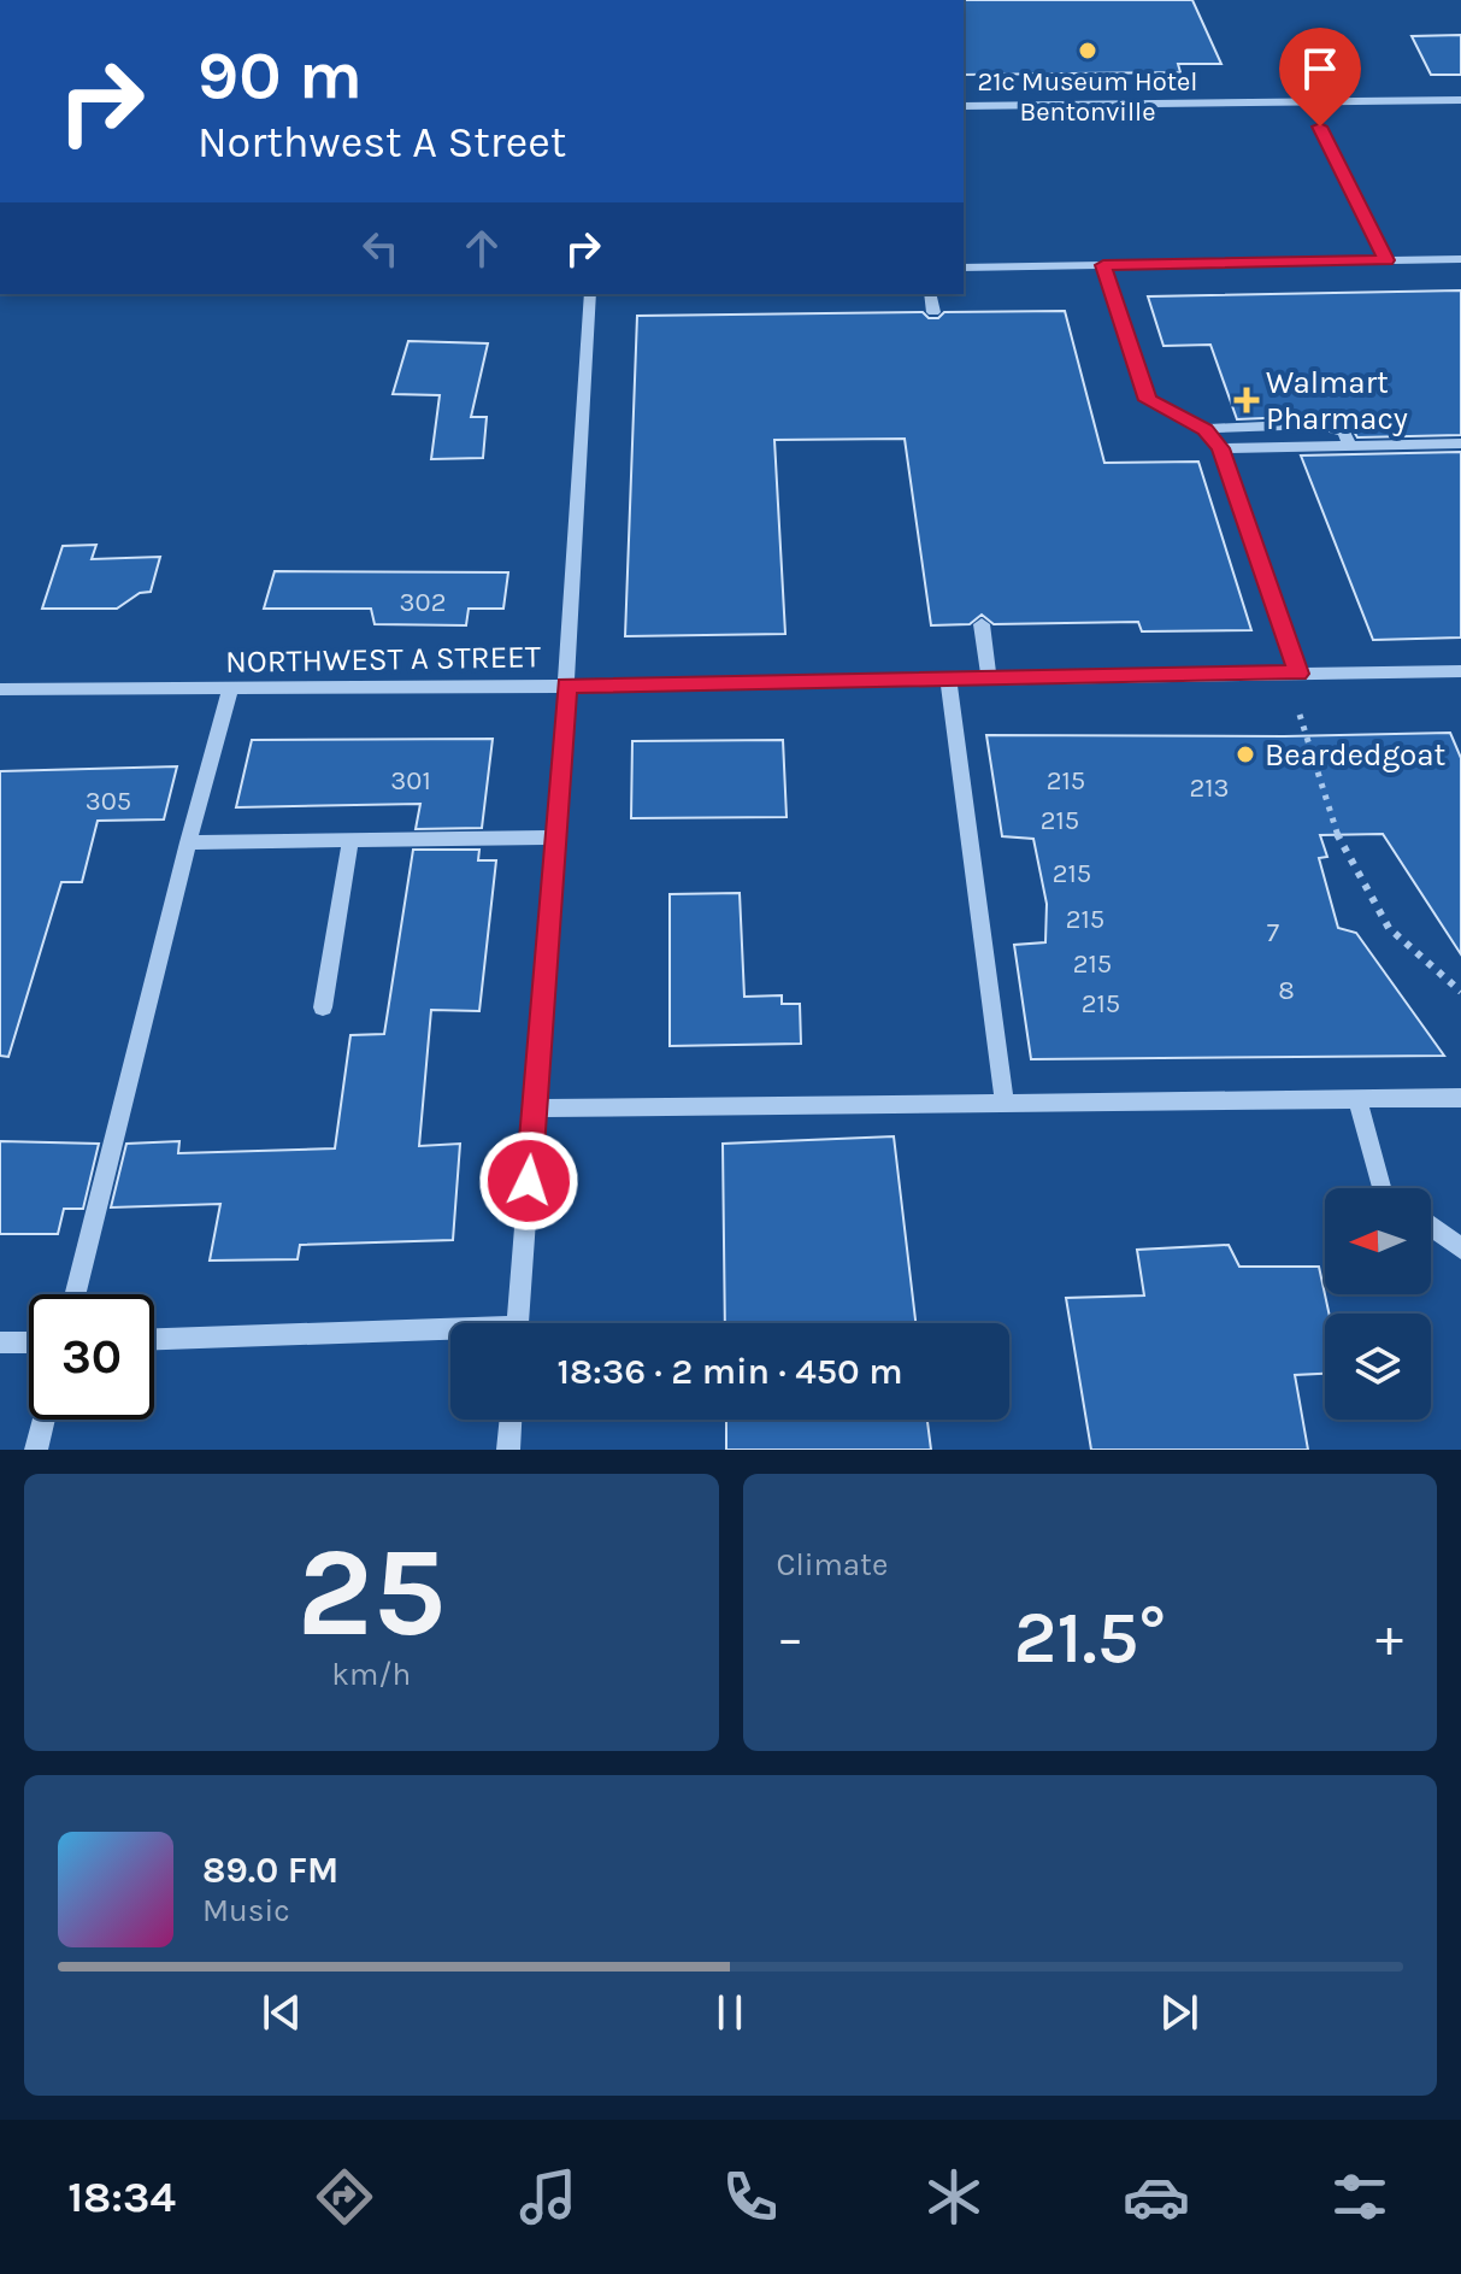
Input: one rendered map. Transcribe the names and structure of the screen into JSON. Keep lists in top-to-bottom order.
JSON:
{
  "streets": {
    "street": ["NORTHWEST A STREET"]
  },
  "places": {
    "other": ["21c Museum Hotel Bentonville", "Beardedgoat"],
    "health": ["Walmart Pharmacy"]
  },
  "house_numbers": [
    "302",
    "301",
    "215",
    "213",
    "305",
    "215",
    "215",
    "215",
    "7",
    "215",
    "8",
    "215"
  ],
  "north": "left",
  "page": {
    "turn": ["90 m", "Northwest A Street"],
    "limit": "30",
    "trip": "18:36 · 2 min · 450 m",
    "tile": [
      ["25", "km/h"],
      "Climate"
    ],
    "heat": ["−", "21.5°", "+"],
    "song": ["89.0 FM", "Music"],
    "tabs": "18:34"
  }
}
